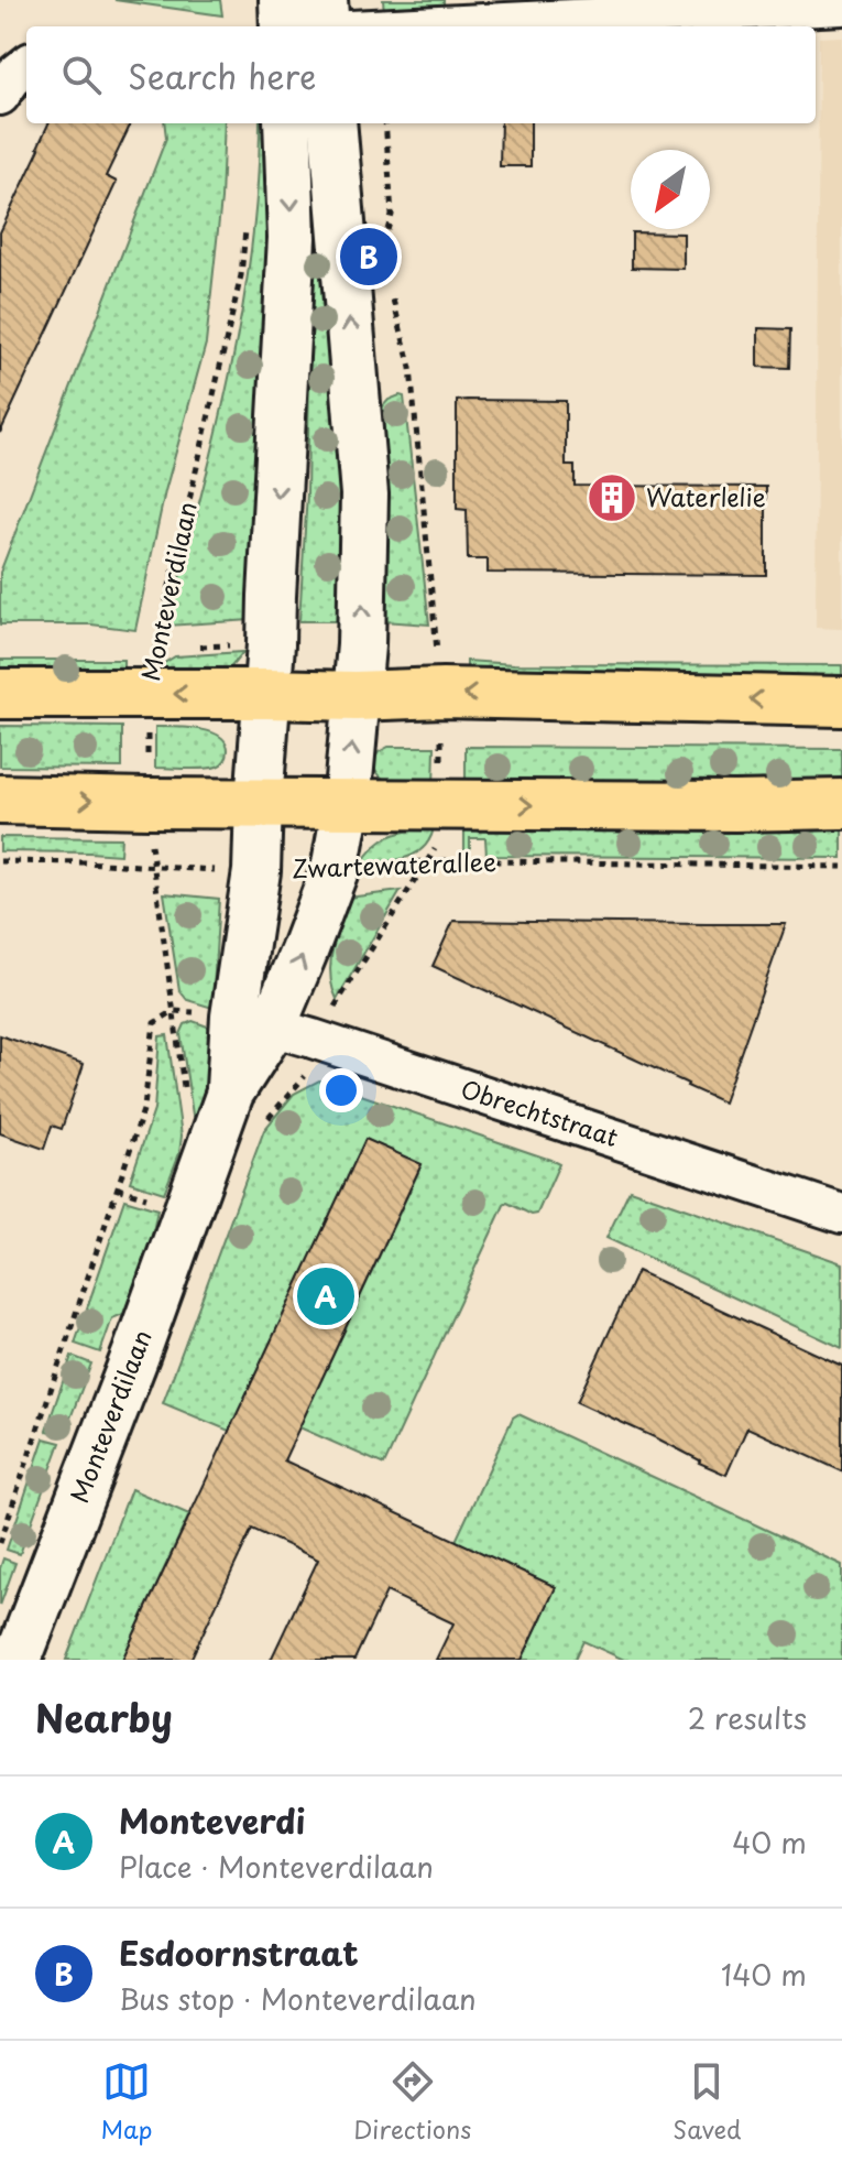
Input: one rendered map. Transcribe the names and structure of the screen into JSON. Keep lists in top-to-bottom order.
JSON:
{
  "streets": {
    "street": ["Monteverdilaan", "Obrechtstraat"],
    "path": ["Zwartewaterallee"]
  },
  "crossings": [
    ["Monteverdilaan", "Zwartewaterallee"],
    ["Monteverdilaan", "Obrechtstraat"]
  ],
  "places": {
    "building": ["Waterlelie"]
  },
  "north": "bottom left",
  "page": {
    "search": "Search here",
    "pins": ["B", "A"],
    "heading": ["Nearby", "2 results"],
    "list": [
      {
        "mark": "A",
        "name": "Monteverdi",
        "note": "Place · Monteverdilaan",
        "value": "40 m"
      },
      {
        "mark": "B",
        "name": "Esdoornstraat",
        "note": "Bus stop · Monteverdilaan",
        "value": "140 m"
      }
    ],
    "nav": ["Map", "Directions", "Saved"]
  }
}
